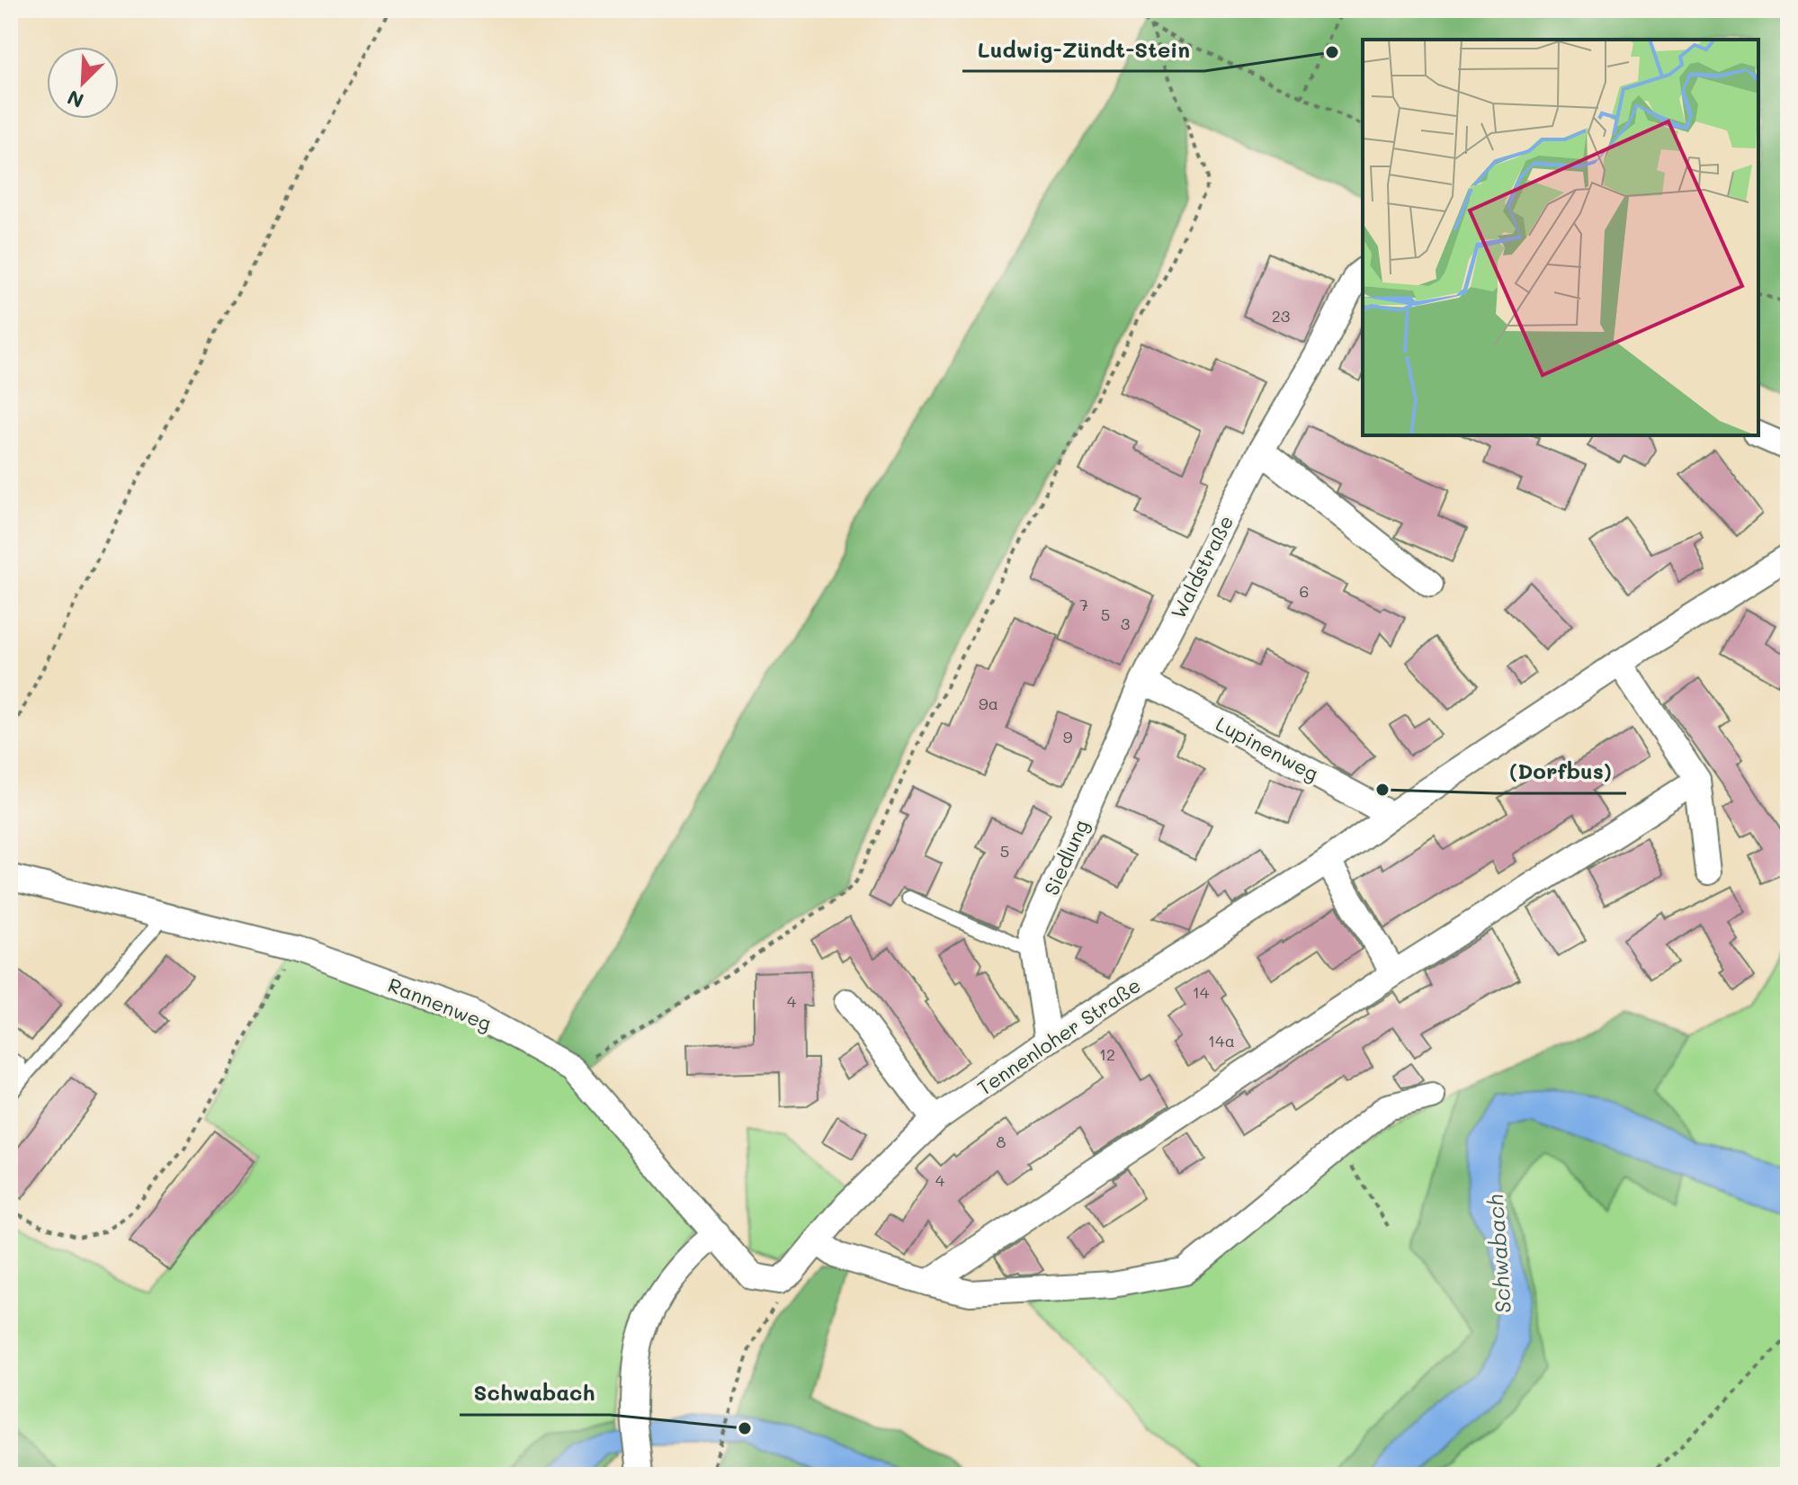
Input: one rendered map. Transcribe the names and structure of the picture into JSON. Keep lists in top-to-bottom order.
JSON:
{
  "streets": {
    "street": [
      "Waldstraße",
      "Lupinenweg",
      "Siedlung",
      "Rannenweg",
      "Tennenloher Straße"
    ]
  },
  "crossings": [
    ["Waldstraße", "Lupinenweg"],
    ["Waldstraße", "Siedlung"],
    ["Lupinenweg", "Siedlung"],
    ["Lupinenweg", "Tennenloher Straße"],
    ["Siedlung", "Tennenloher Straße"],
    ["Rannenweg", "Tennenloher Straße"]
  ],
  "water": ["Schwabach"],
  "places": ["Ludwig-Zündt-Stein", "(Dorfbus)", "Schwabach"],
  "house_numbers": [
    "23",
    "6",
    "7",
    "5",
    "3",
    "9a",
    "9",
    "5",
    "14",
    "4",
    "14a",
    "12",
    "8",
    "4"
  ],
  "north": "bottom left"
}
